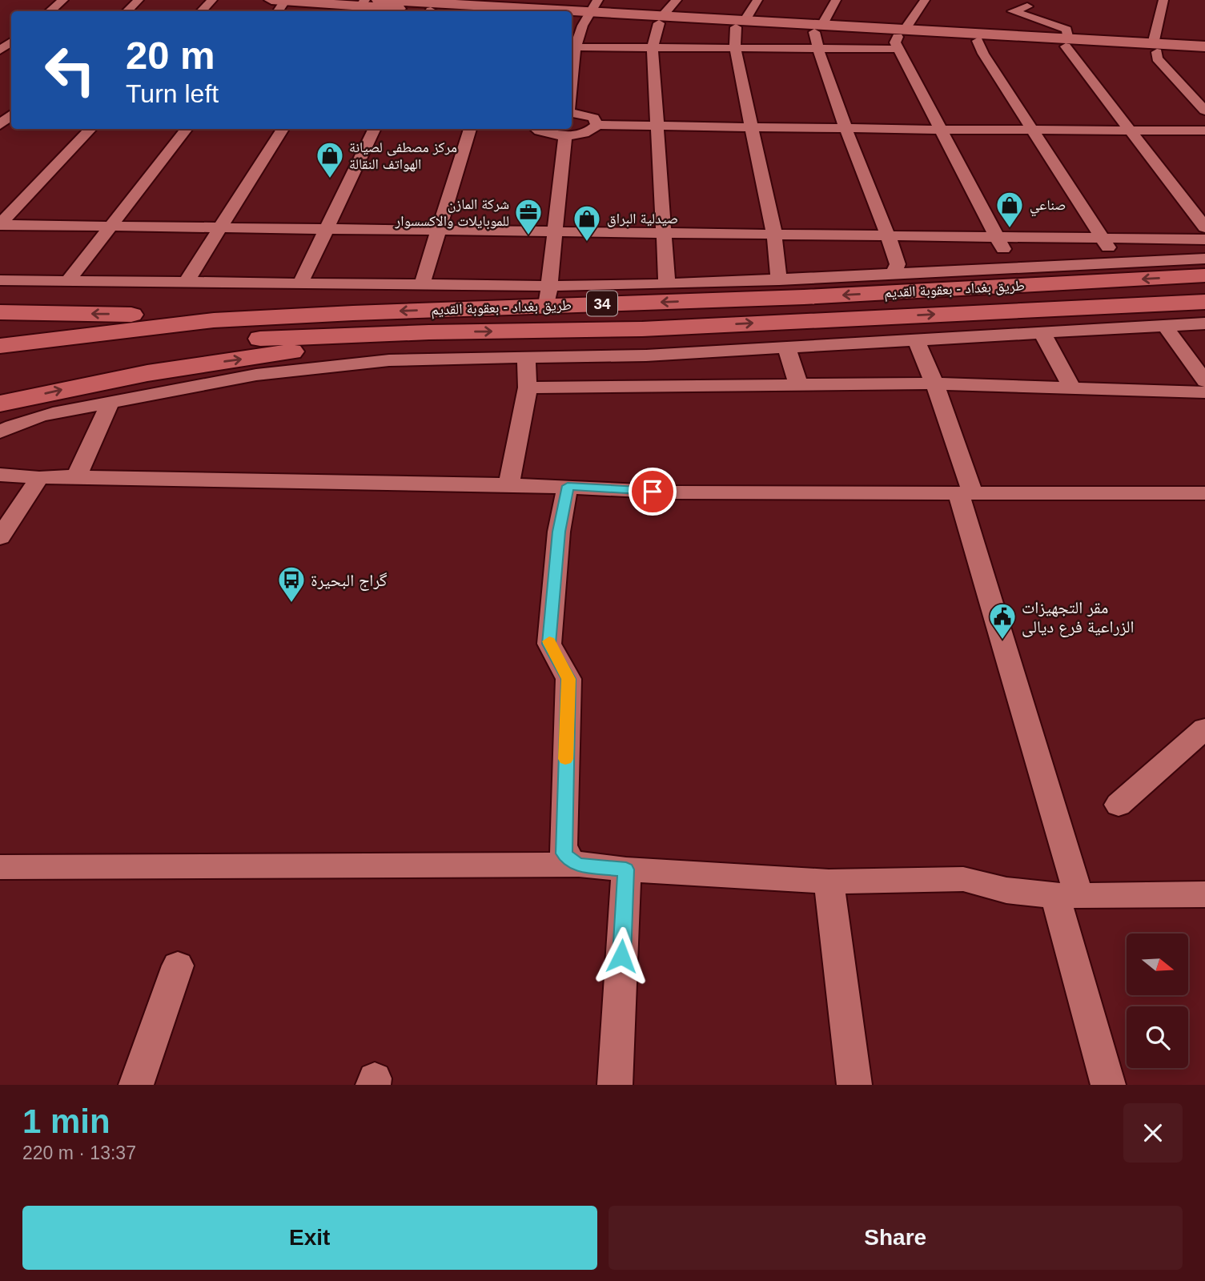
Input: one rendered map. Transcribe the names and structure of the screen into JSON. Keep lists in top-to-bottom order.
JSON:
{
  "streets": {
    "highway": ["طريق بغداد - بعقوبة القديم", "34"]
  },
  "places": {
    "shop": ["مركز مصطفى لصيانة الهواتف النقالة", "صناعي", "صيدلية البراق"],
    "office": ["شركة المازن للموبايلات والاكسسوار"],
    "bus stop": ["گراج البحيرة"],
    "public building": ["مقر التجهيزات الزراعية فرع ديالى"]
  },
  "north": "right",
  "page": {
    "turn": ["20 m", "Turn left"],
    "heading": ["1 min", "220 m · 13:37"],
    "buttons": ["Exit", "Share"]
  }
}
